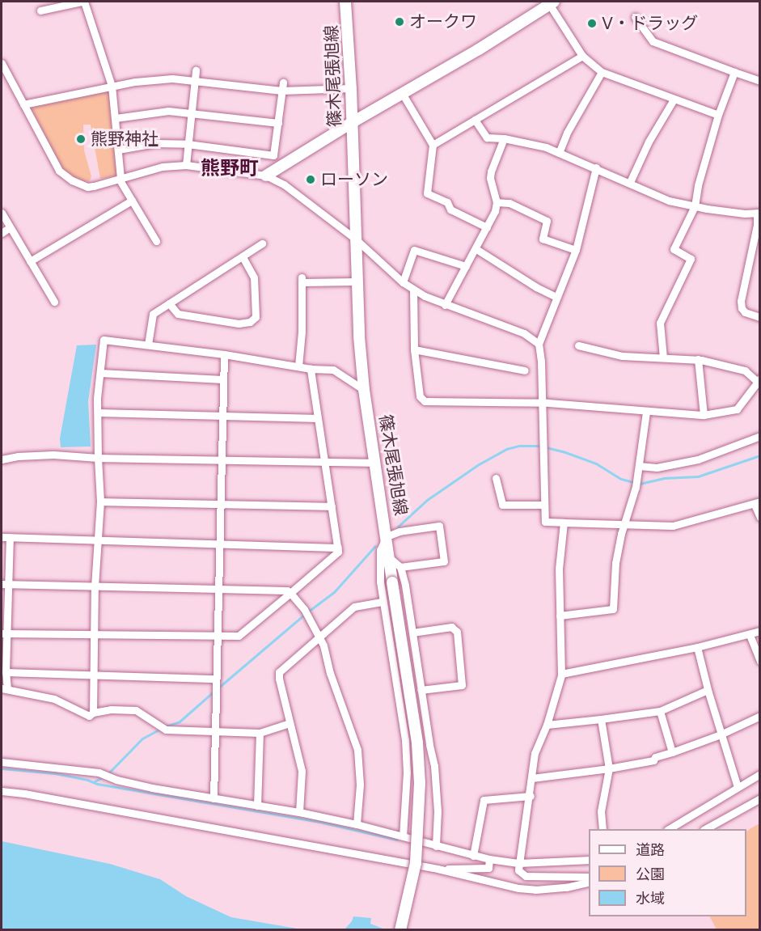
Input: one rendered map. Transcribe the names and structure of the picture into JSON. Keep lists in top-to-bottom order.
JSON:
{
  "streets": {
    "main road": ["篠木尾張旭線"]
  },
  "districts": ["熊野町"],
  "places": [
    "オークワ",
    "V・ドラッグ",
    "熊野神社",
    "ローソン"
  ],
  "legend": ["道路", "公園", "水域"]
}
